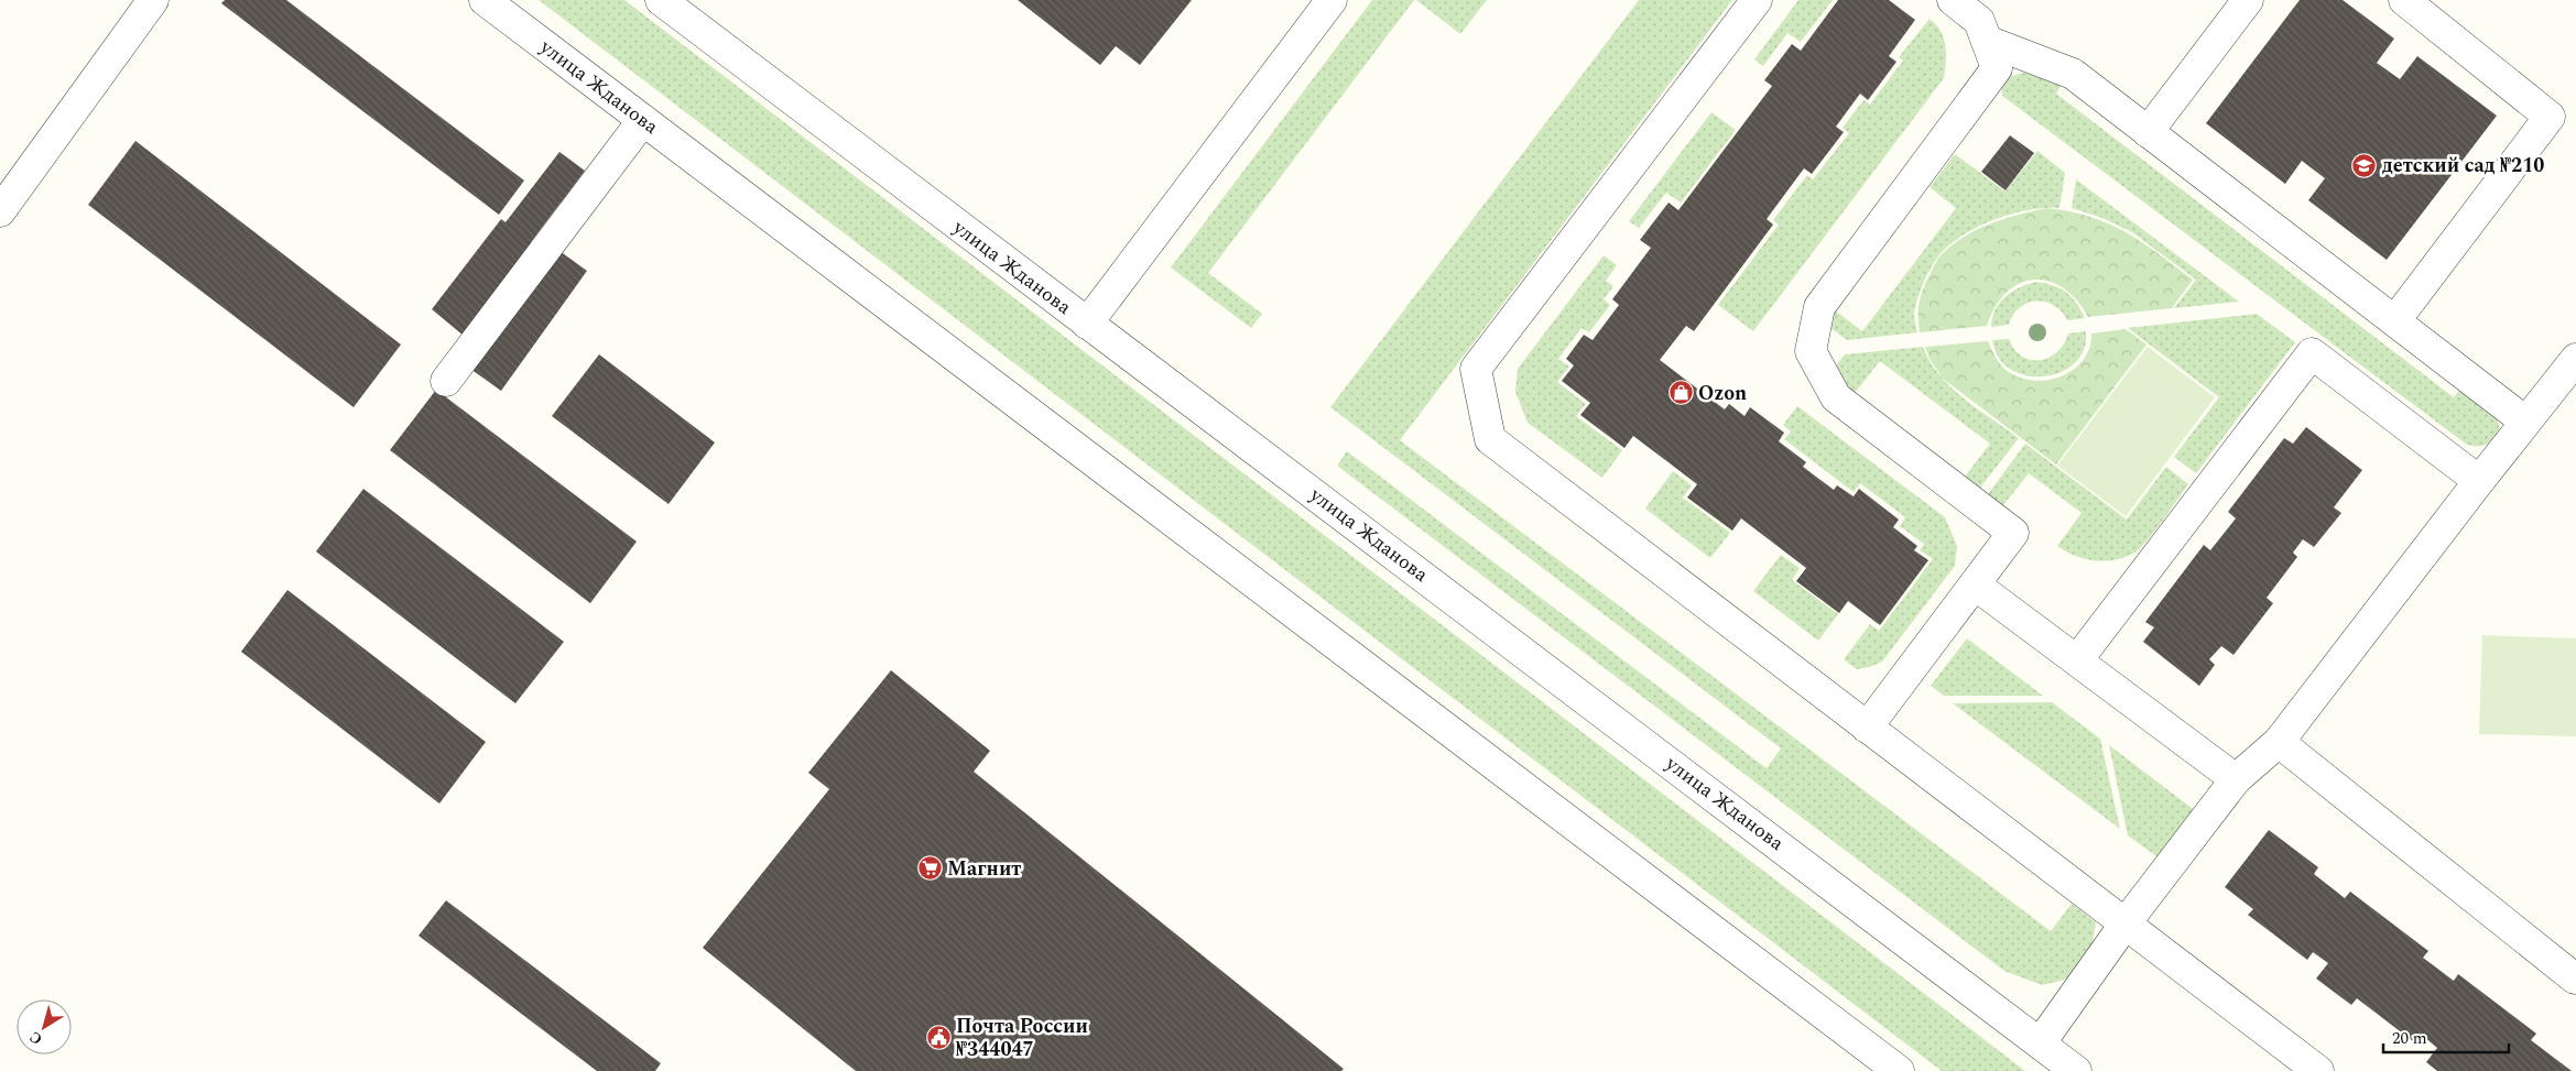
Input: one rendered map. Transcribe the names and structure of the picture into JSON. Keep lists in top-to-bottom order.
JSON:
{
  "streets": {
    "street": ["улица Жданова"]
  },
  "places": {
    "school or university": ["детский сад №210"],
    "shop": ["Ozon"],
    "supermarket": ["Магнит"],
    "public building": ["Почта России №344047"]
  },
  "scale_bar": "20 m",
  "north": "bottom left"
}
